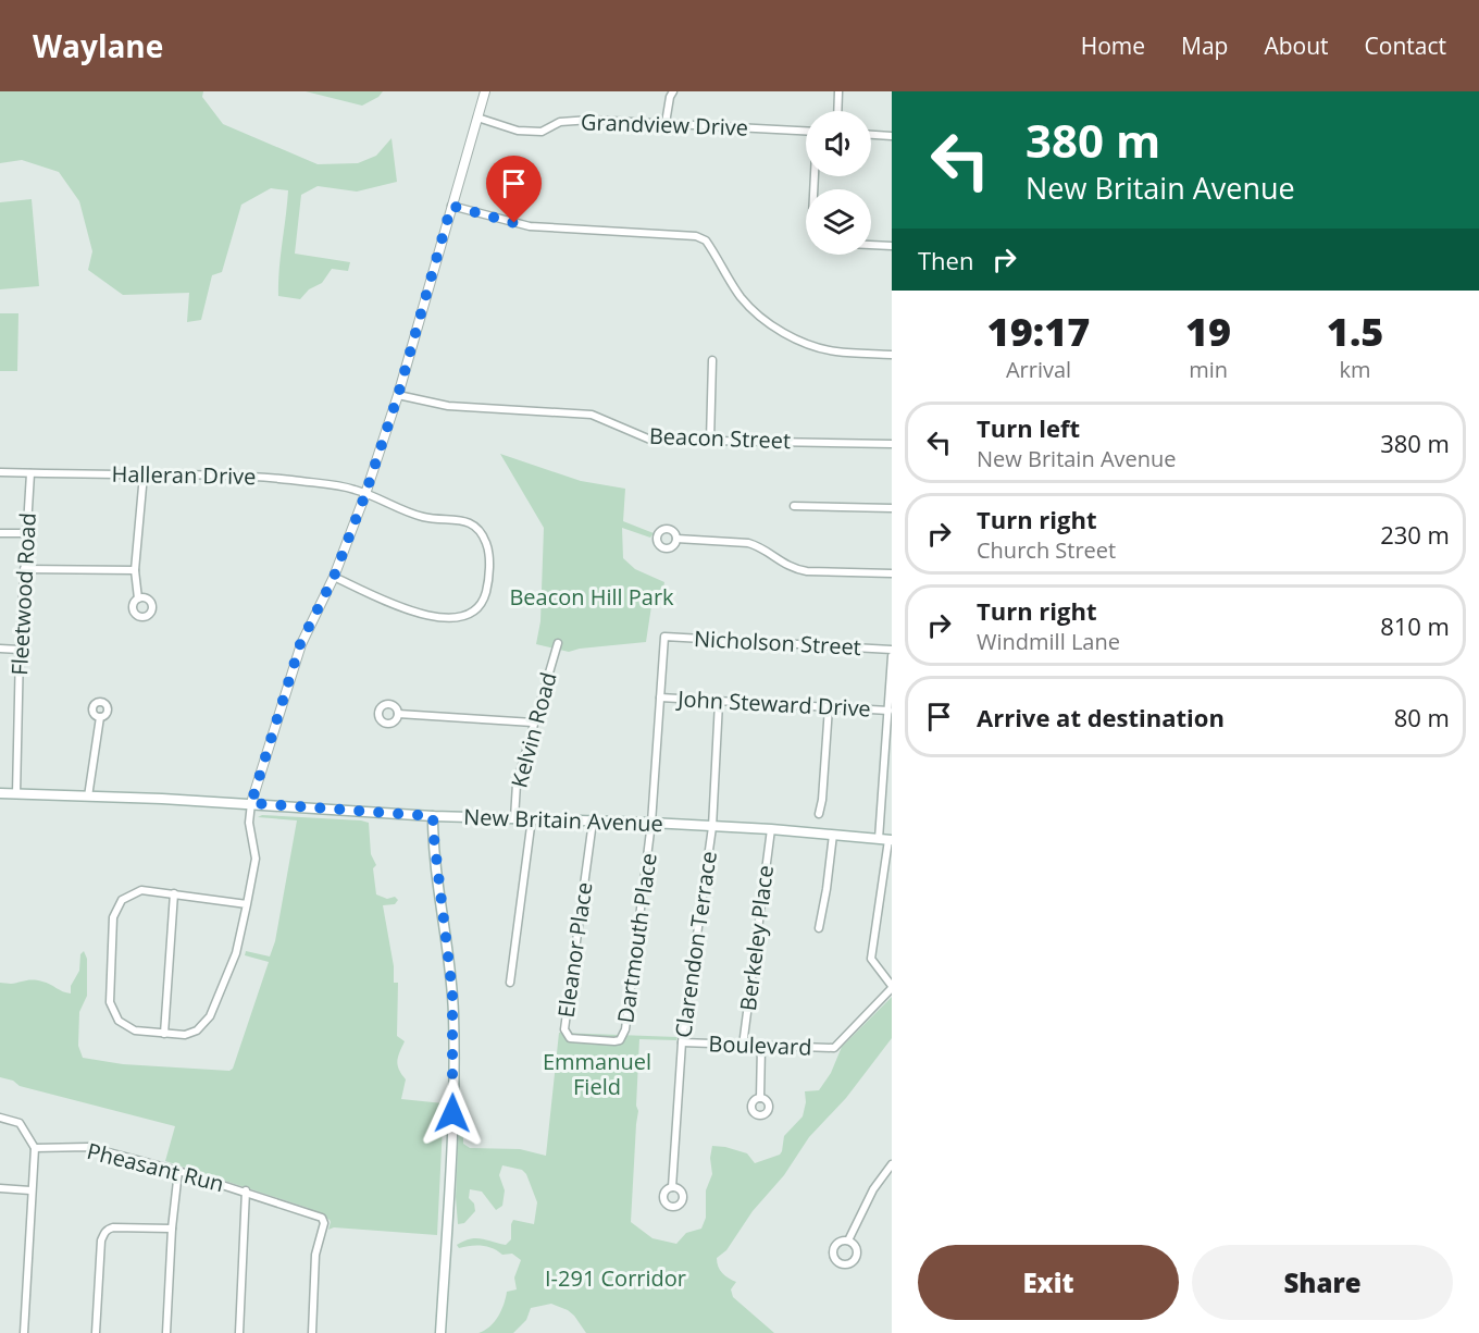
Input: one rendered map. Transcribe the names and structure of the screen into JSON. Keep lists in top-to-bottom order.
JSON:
{
  "streets": {
    "main road": ["New Britain Avenue"],
    "street": [
      "Grandview Drive",
      "Beacon Street",
      "Halleran Drive",
      "Fleetwood Road",
      "Nicholson Street",
      "John Steward Drive",
      "Kelvin Road",
      "Dartmouth Place",
      "Berkeley Place",
      "Clarendon Terrace",
      "Eleanor Place",
      "Boulevard",
      "Pheasant Run"
    ]
  },
  "crossings": [
    ["Halleran Drive", "Fleetwood Road"],
    ["Fleetwood Road", "New Britain Avenue"],
    ["Nicholson Street", "John Steward Drive"],
    ["John Steward Drive", "Clarendon Terrace"],
    ["Kelvin Road", "New Britain Avenue"],
    ["New Britain Avenue", "Dartmouth Place"],
    ["New Britain Avenue", "Berkeley Place"],
    ["New Britain Avenue", "Clarendon Terrace"],
    ["New Britain Avenue", "Eleanor Place"],
    ["Dartmouth Place", "Eleanor Place"],
    ["Berkeley Place", "Boulevard"],
    ["Clarendon Terrace", "Boulevard"]
  ],
  "parks": ["Beacon Hill Park", "Emmanuel Field", "I-291 Corridor"],
  "page": {
    "header": "Waylane",
    "nav": [
      "Home",
      "Map",
      "About",
      "Contact"
    ],
    "turn": ["380 m", "New Britain Avenue"],
    "then": "Then",
    "eta": [
      "19:17",
      "Arrival",
      "19",
      "min",
      "1.5",
      "km"
    ],
    "list": [
      {
        "name": "Turn left",
        "note": "New Britain Avenue",
        "value": "380 m"
      },
      {
        "name": "Turn right",
        "note": "Church Street",
        "value": "230 m"
      },
      {
        "name": "Turn right",
        "note": "Windmill Lane",
        "value": "810 m"
      },
      {
        "name": "Arrive at destination",
        "value": "80 m"
      }
    ],
    "buttons": ["Exit", "Share"]
  }
}
